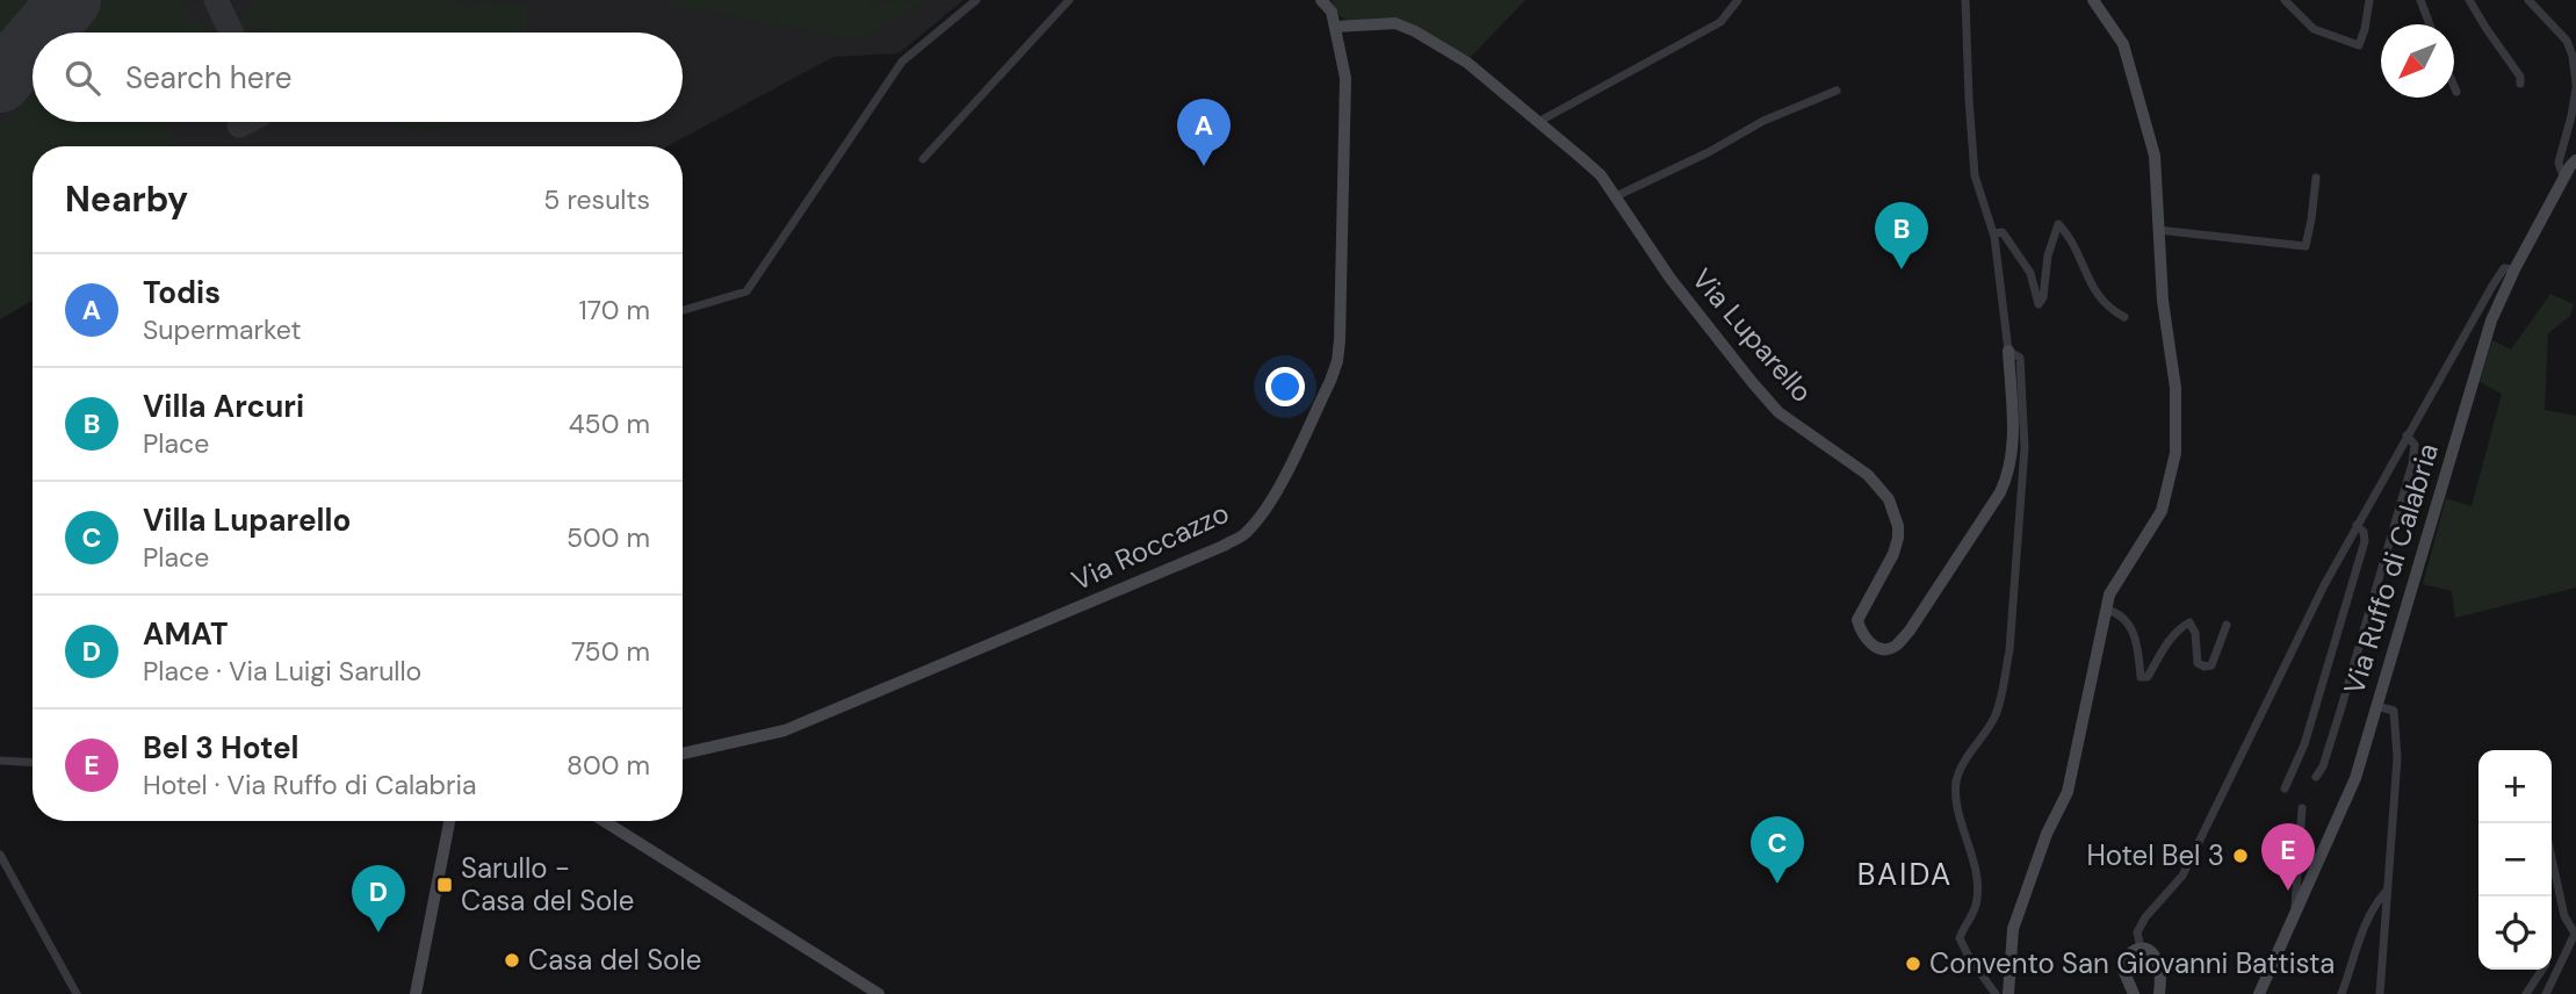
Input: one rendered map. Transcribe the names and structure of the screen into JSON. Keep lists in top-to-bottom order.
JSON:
{
  "streets": {
    "street": ["Via Luparello", "Via Roccazzo", "Via Ruffo di Calabria"]
  },
  "crossings": [
    ["Via Luparello", "Via Roccazzo"]
  ],
  "districts": ["BAIDA"],
  "places": {
    "other": ["Hotel Bel 3", "Casa del Sole", "Convento San Giovanni Battista"],
    "transit": ["Sarullo - Casa del Sole"]
  },
  "north": "bottom left",
  "page": {
    "search": "Search here",
    "pins": [
      "A",
      "B",
      "C",
      "E",
      "D"
    ],
    "heading": ["Nearby", "5 results"],
    "list": [
      {
        "mark": "A",
        "name": "Todis",
        "note": "Supermarket",
        "value": "170 m"
      },
      {
        "mark": "B",
        "name": "Villa Arcuri",
        "note": "Place",
        "value": "450 m"
      },
      {
        "mark": "C",
        "name": "Villa Luparello",
        "note": "Place",
        "value": "500 m"
      },
      {
        "mark": "D",
        "name": "AMAT",
        "note": "Place · Via Luigi Sarullo",
        "value": "750 m"
      },
      {
        "mark": "E",
        "name": "Bel 3 Hotel",
        "note": "Hotel · Via Ruffo di Calabria",
        "value": "800 m"
      }
    ],
    "map_buttons": ["+", "−"]
  }
}
